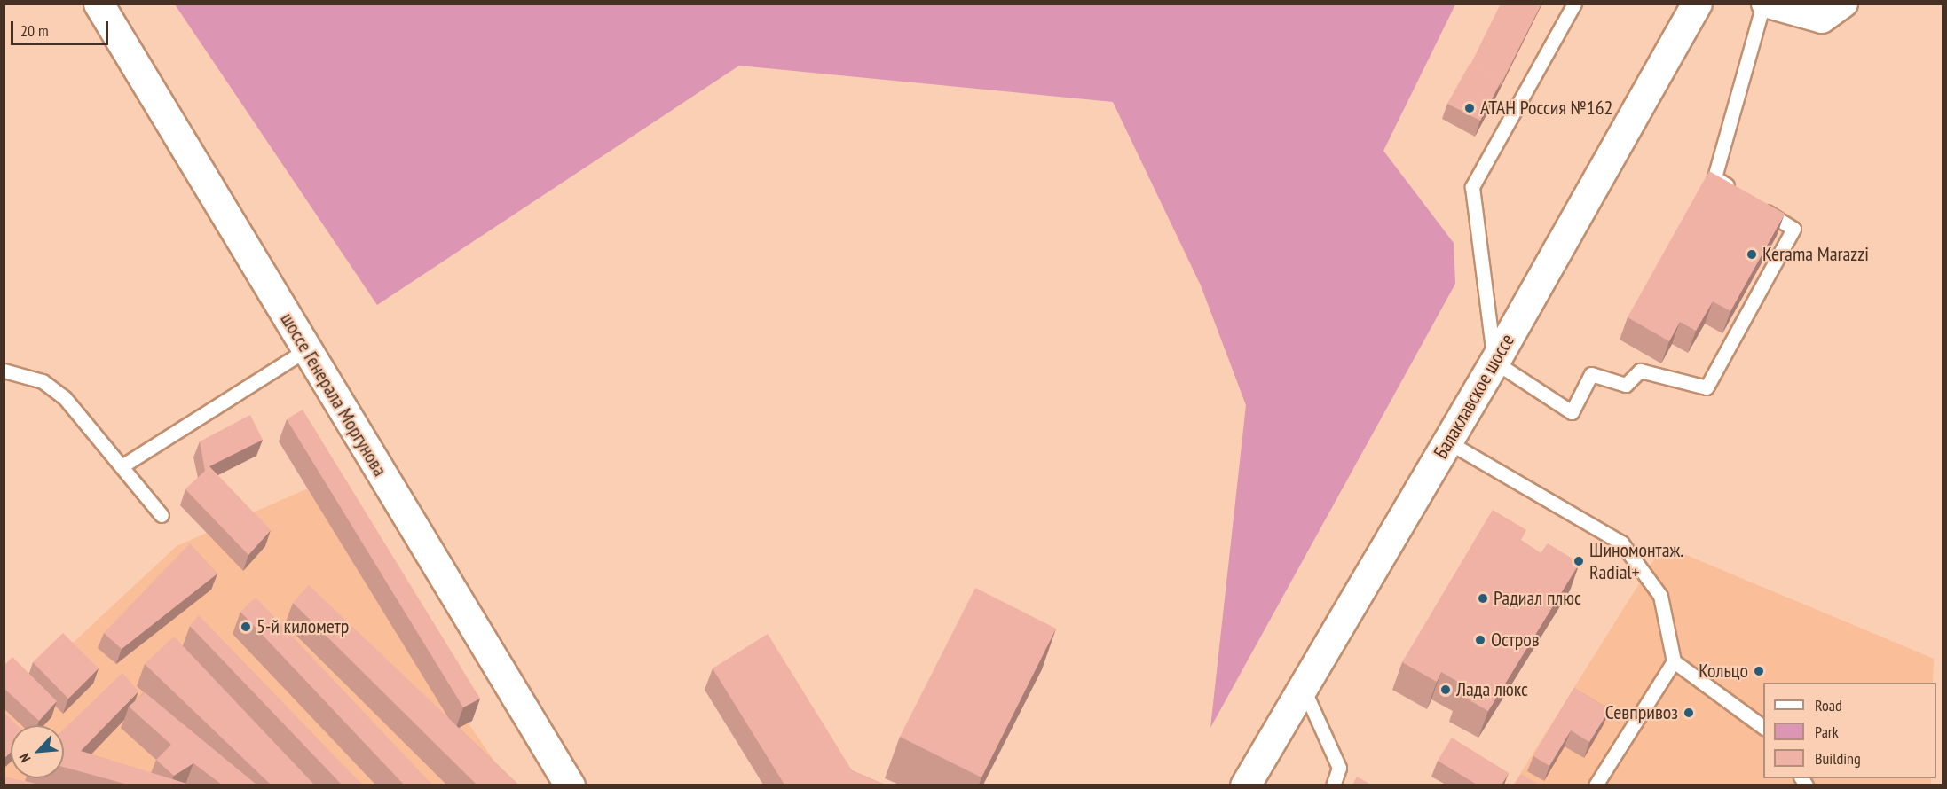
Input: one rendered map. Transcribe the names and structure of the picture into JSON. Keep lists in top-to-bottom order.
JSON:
{
  "streets": {
    "main road": ["шоссе Генерала Моргунова", "Балаклавское шоссе"]
  },
  "places": [
    "АТАН Россия №162",
    "Kerama Marazzi",
    "Шиномонтаж. Radial+",
    "Радиал плюс",
    "5-й километр",
    "Остров",
    "Кольцо",
    "Лада люкс",
    "Севпривоз"
  ],
  "legend": ["Road", "Park", "Building"],
  "scale_bar": "20 m",
  "north": "bottom left"
}
